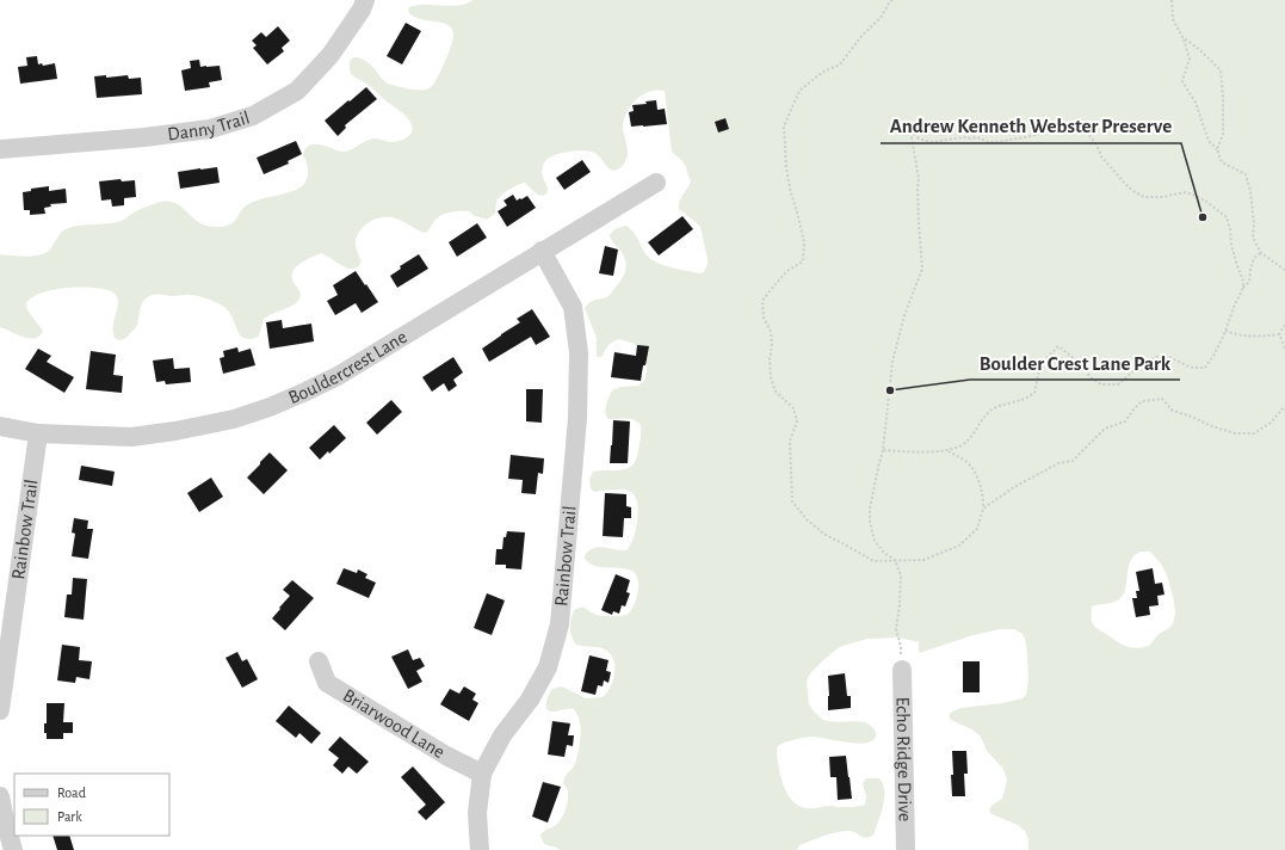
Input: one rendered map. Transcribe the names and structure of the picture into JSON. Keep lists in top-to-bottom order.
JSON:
{
  "streets": {
    "street": [
      "Danny Trail",
      "Bouldercrest Lane",
      "Rainbow Trail",
      "Briarwood Lane",
      "Echo Ridge Drive"
    ]
  },
  "crossings": [
    ["Bouldercrest Lane", "Rainbow Trail"],
    ["Rainbow Trail", "Briarwood Lane"]
  ],
  "places": ["Andrew Kenneth Webster Preserve", "Boulder Crest Lane Park"],
  "legend": ["Road", "Park"]
}
